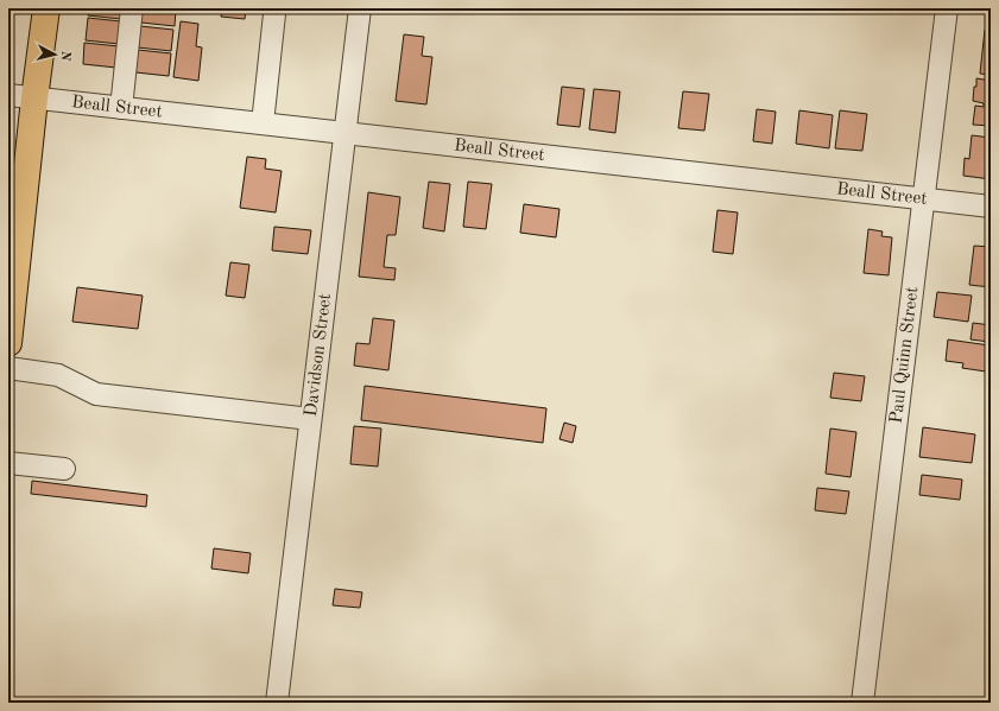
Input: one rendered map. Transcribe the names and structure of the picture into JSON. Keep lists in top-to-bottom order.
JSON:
{
  "streets": {
    "street": ["Beall Street", "Davidson Street", "Paul Quinn Street"]
  },
  "crossings": [
    ["Beall Street", "Davidson Street"],
    ["Beall Street", "Paul Quinn Street"]
  ],
  "north": "right"
}
